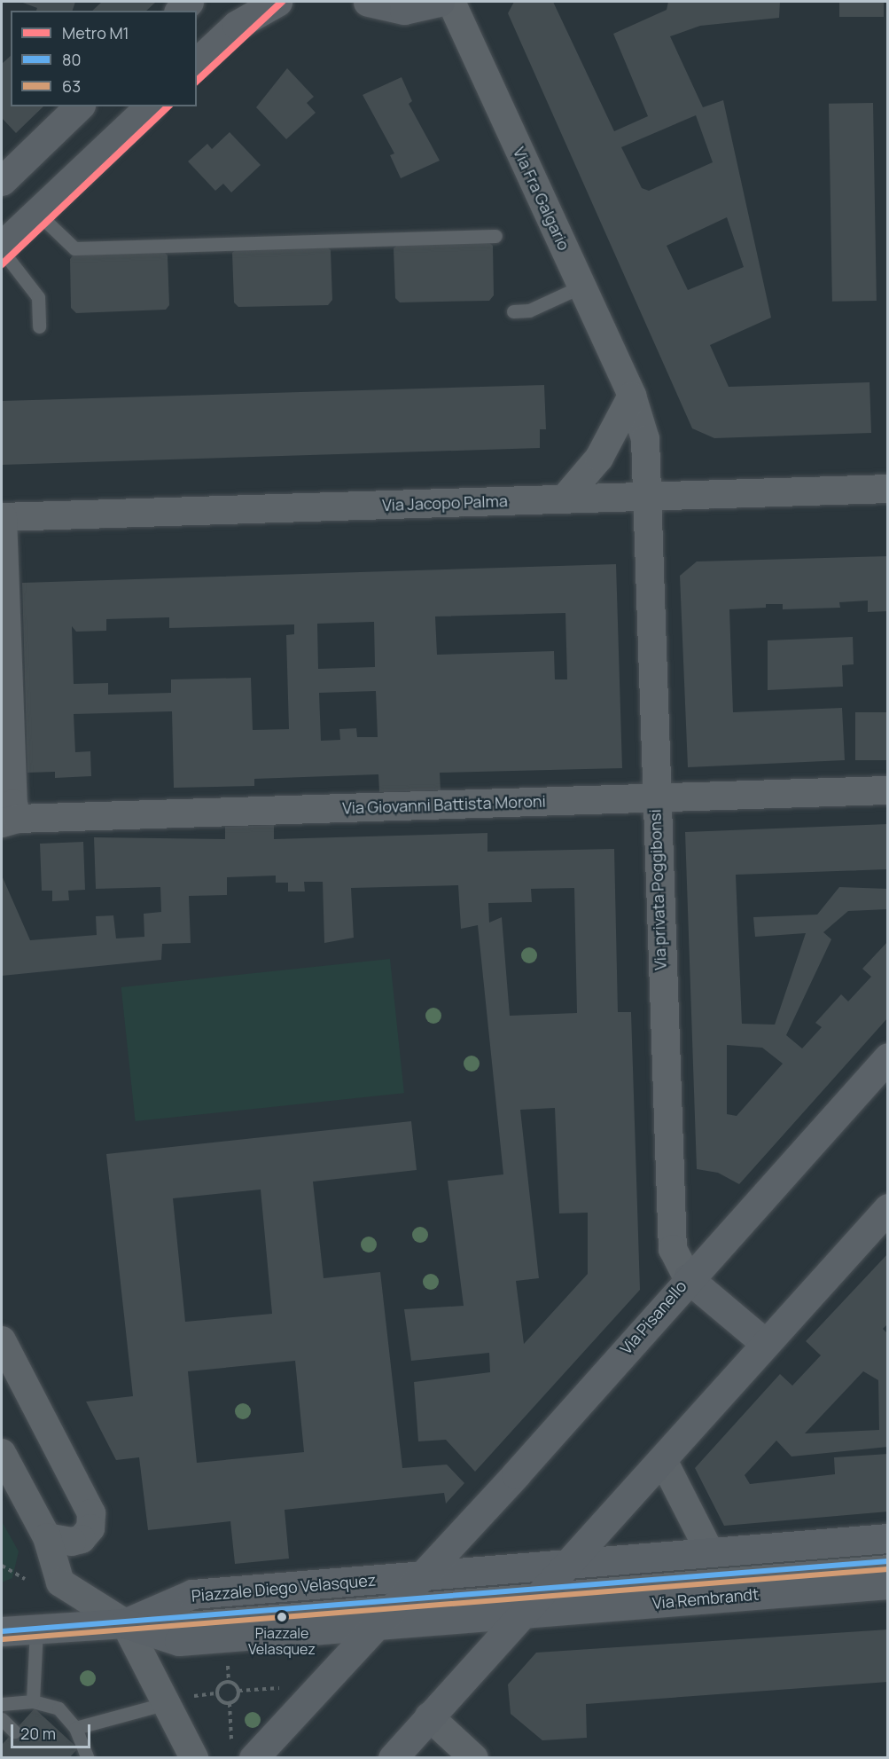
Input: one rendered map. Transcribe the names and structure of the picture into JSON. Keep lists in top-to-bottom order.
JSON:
{
  "streets": {
    "street": [
      "Via Fra Galgario",
      "Via Jacopo Palma",
      "Via Giovanni Battista Moroni",
      "Via privata Poggibonsi",
      "Via Pisanello",
      "Piazzale Diego Velasquez",
      "Via Rembrandt"
    ]
  },
  "crossings": [
    ["Via Fra Galgario", "Via Jacopo Palma"],
    ["Via Fra Galgario", "Via privata Poggibonsi"],
    ["Via Jacopo Palma", "Via privata Poggibonsi"],
    ["Via Giovanni Battista Moroni", "Via privata Poggibonsi"],
    ["Via privata Poggibonsi", "Via Pisanello"],
    ["Via Pisanello", "Piazzale Diego Velasquez"],
    ["Piazzale Diego Velasquez", "Via Rembrandt"]
  ],
  "places": ["Piazzale Velasquez"],
  "lines": ["metro line M1", "transit line 80", "transit line 63"],
  "legend": ["Metro M1", "80", "63"],
  "scale_bar": "20 m"
}
